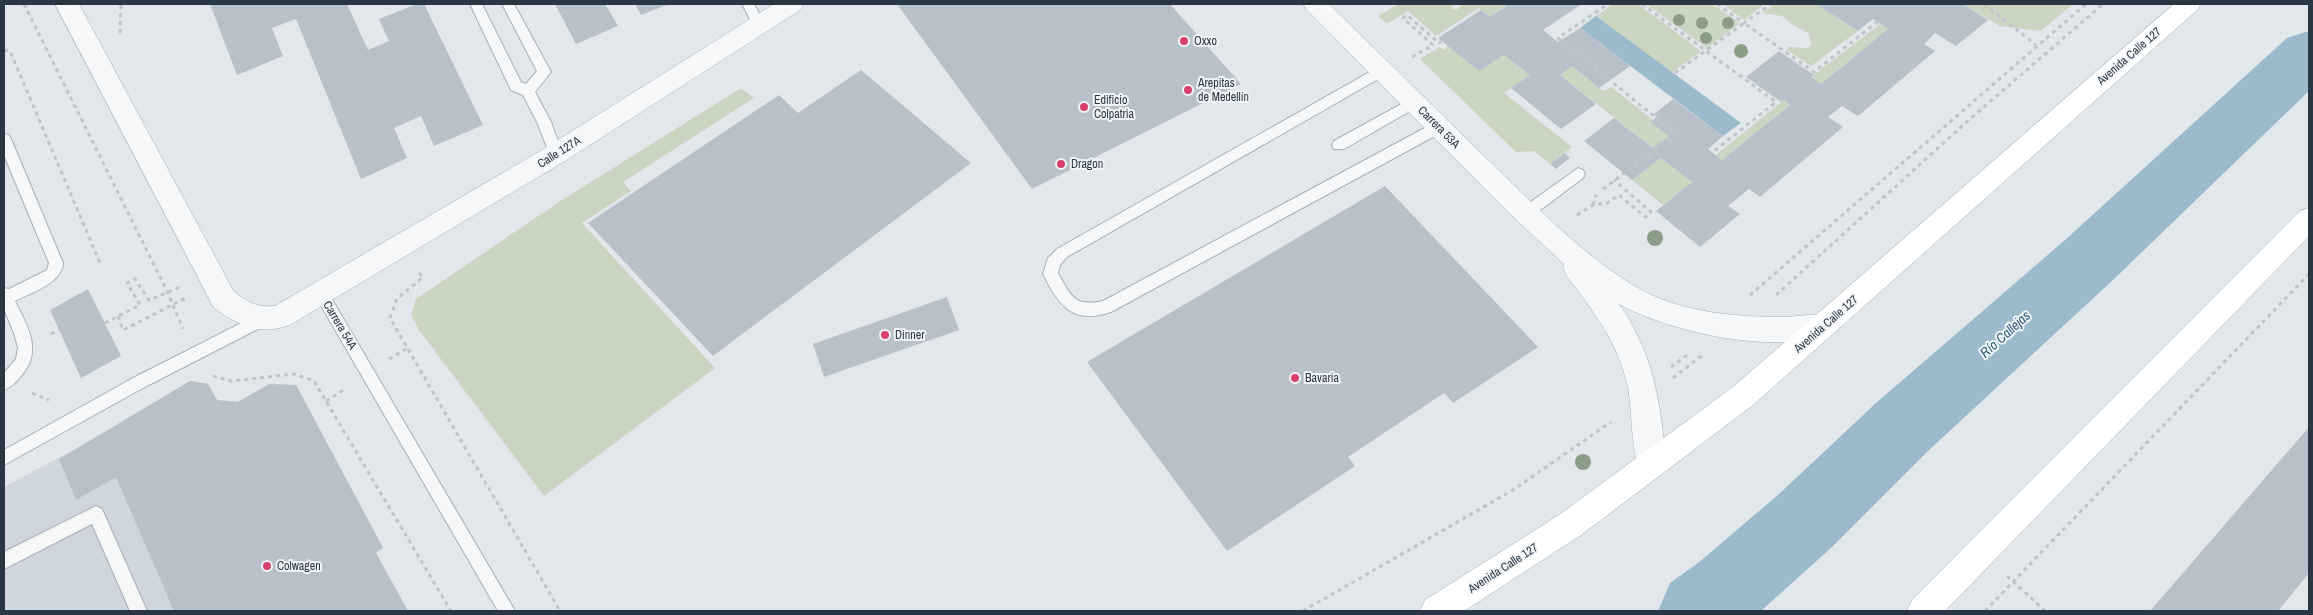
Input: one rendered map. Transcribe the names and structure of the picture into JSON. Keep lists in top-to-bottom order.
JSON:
{
  "streets": {
    "main road": ["Avenida Calle 127"],
    "street": ["Carrera 53A", "Calle 127A", "Carrera 54A"]
  },
  "crossings": [
    ["Avenida Calle 127", "Carrera 53A"],
    ["Calle 127A", "Carrera 54A"]
  ],
  "water": ["Río Callejas"],
  "places": [
    "Oxxo",
    "Arepitas de Medellín",
    "Edificio Colpatria",
    "Dragon",
    "Dinner",
    "Bavaria",
    "Colwagen"
  ]
}
